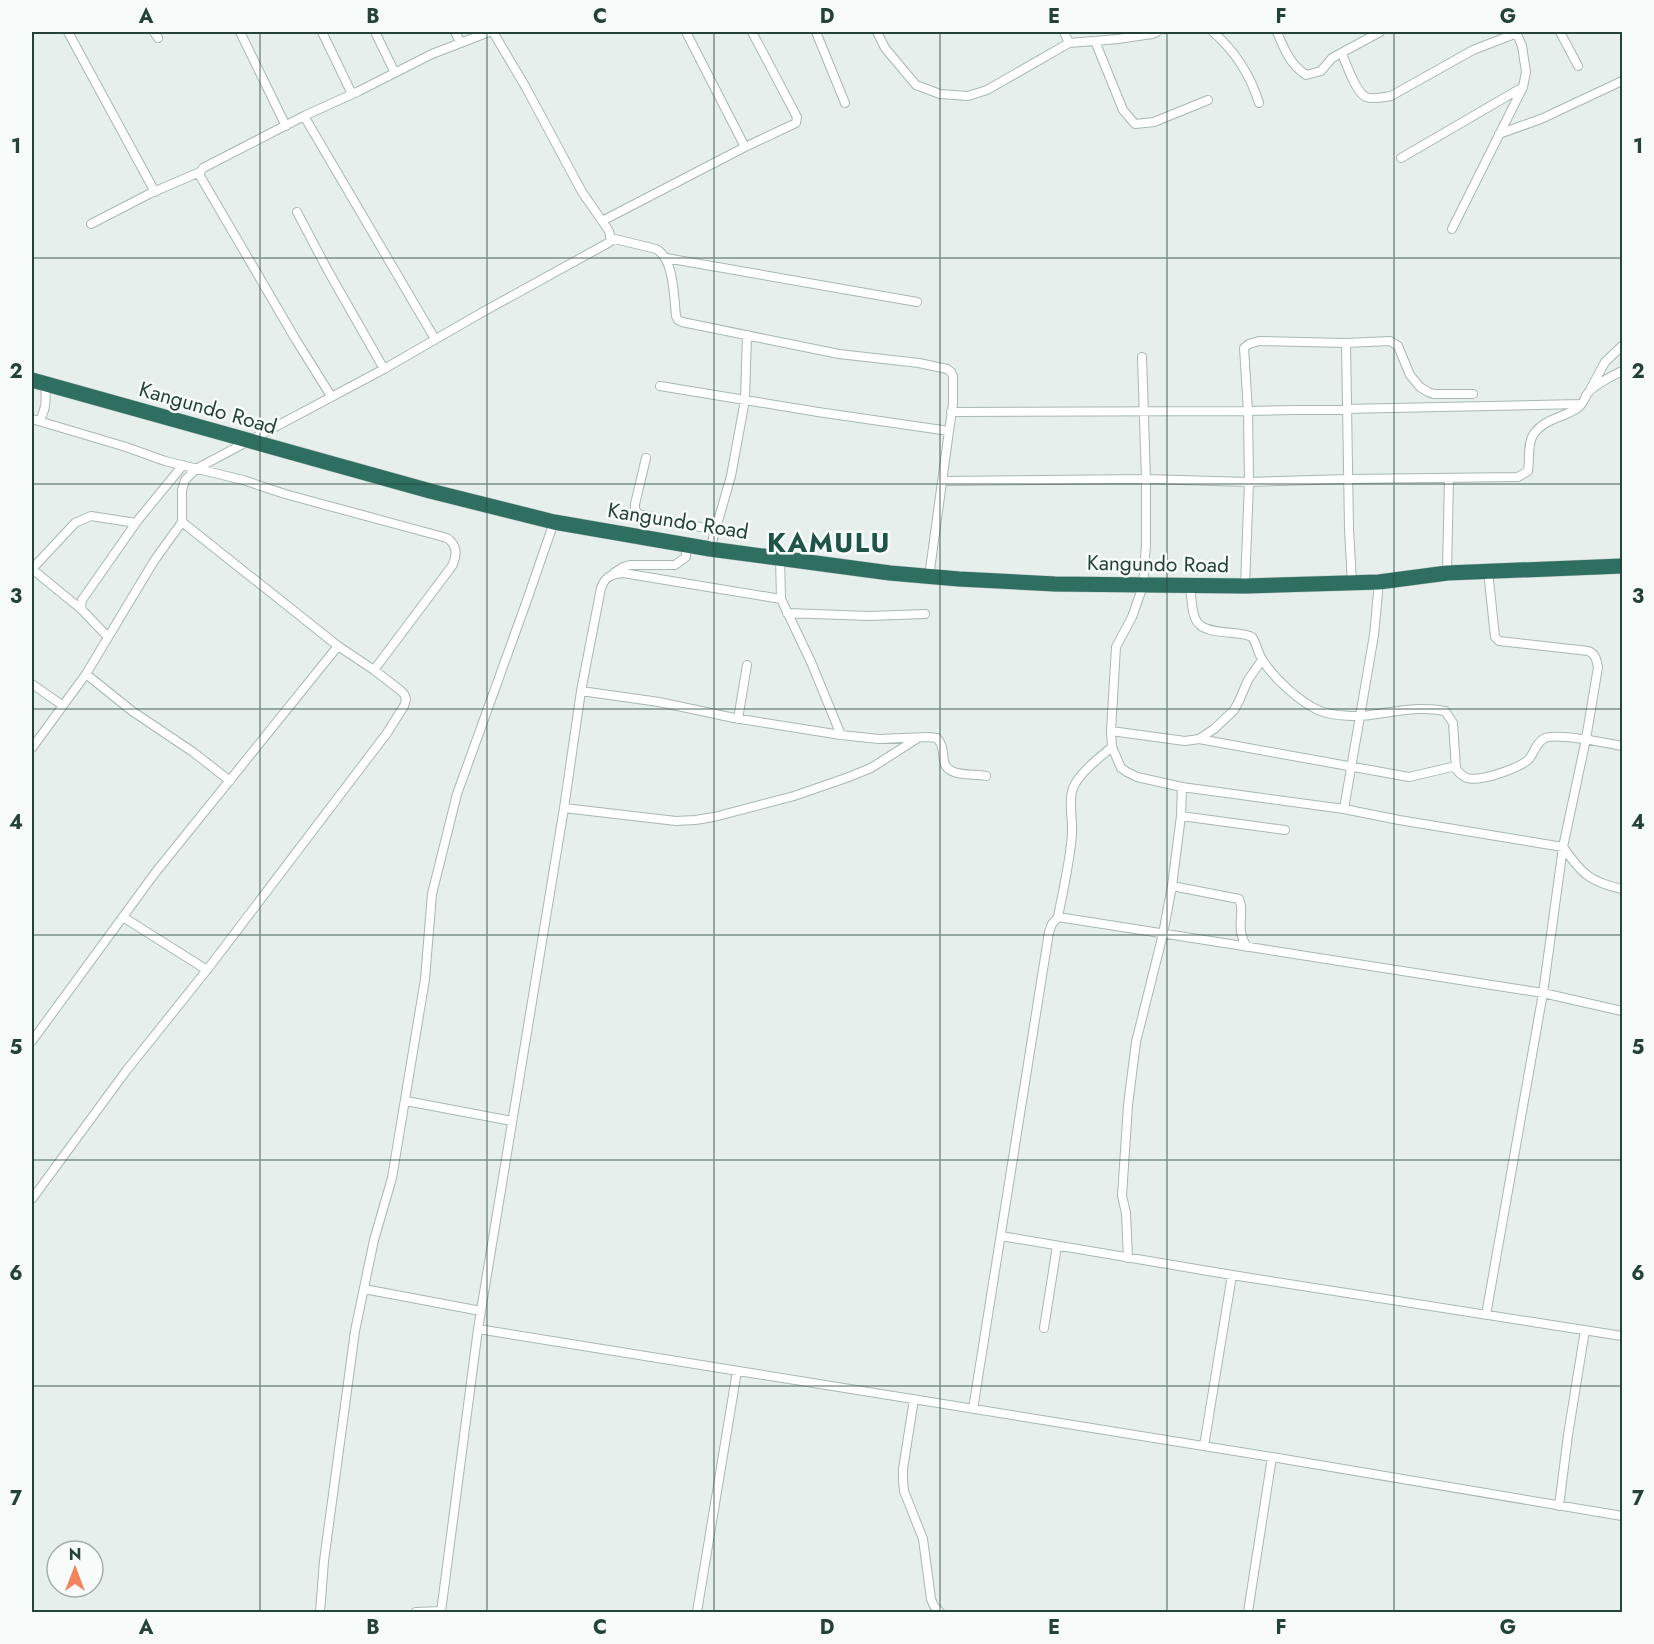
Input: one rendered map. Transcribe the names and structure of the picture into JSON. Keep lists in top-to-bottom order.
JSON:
{
  "streets": {
    "highway": ["Kangundo Road"]
  },
  "districts": ["KAMULU"],
  "north": "top",
  "grid": {
    "columns": [
      "A",
      "B",
      "C",
      "D",
      "E",
      "F",
      "G"
    ],
    "rows": [
      "1",
      "2",
      "3",
      "4",
      "5",
      "6",
      "7"
    ]
  }
}
